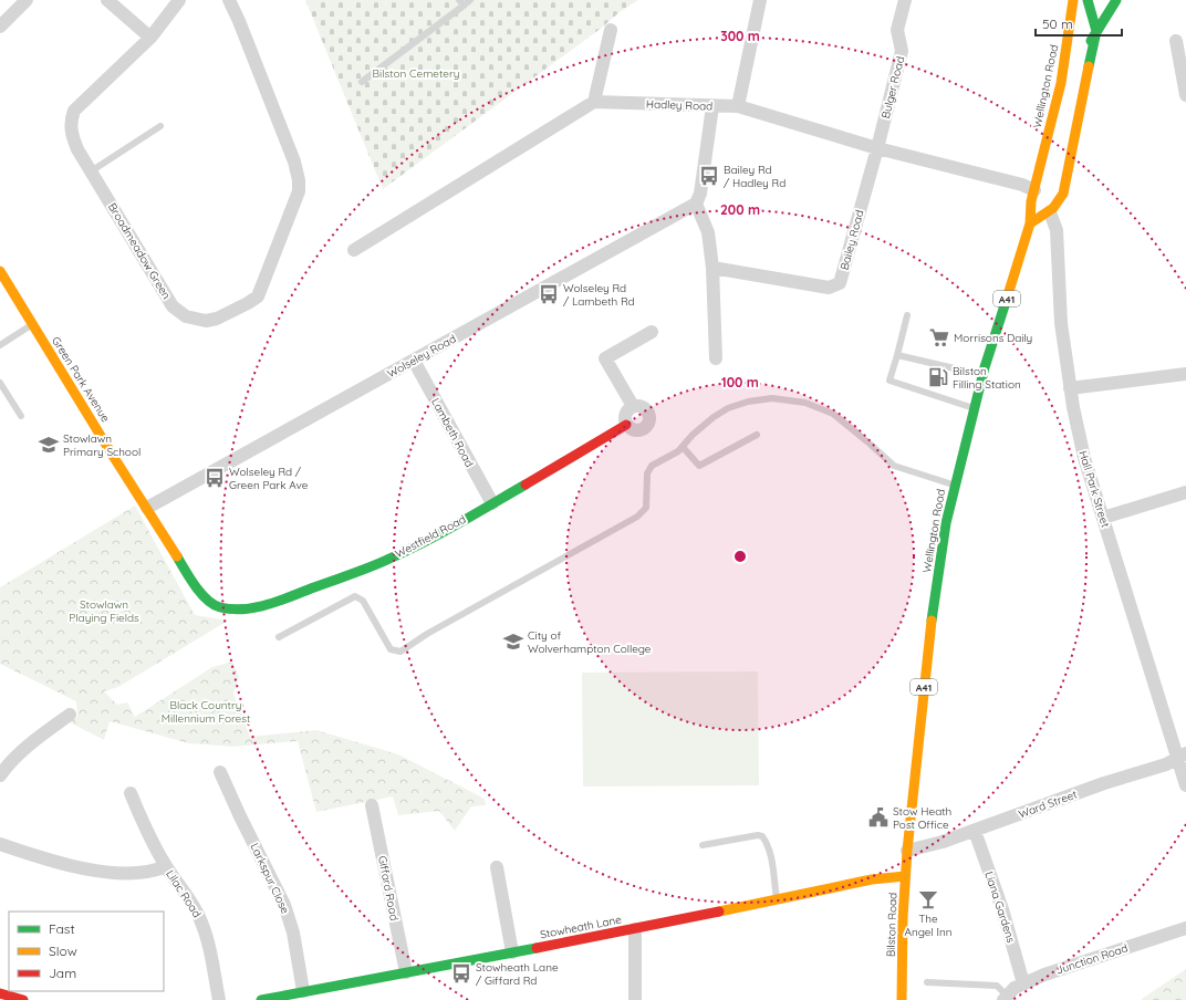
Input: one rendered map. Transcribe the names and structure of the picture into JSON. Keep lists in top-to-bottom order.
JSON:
{
  "streets": {
    "main road": [
      "Wellington Road",
      "A41",
      "Green Park Avenue",
      "Westfield Road",
      "Bilston Road",
      "Stowheath Lane"
    ],
    "street": [
      "Bulger Road",
      "Hadley Road",
      "Bailey Road",
      "Broadmeadow Green",
      "Wolseley Road",
      "Lambeth Road",
      "Hall Park Street",
      "Ward Street",
      "Larkspur Close",
      "Giffard Road",
      "Lilac Road",
      "Liana Gardens",
      "Junction Road"
    ]
  },
  "crossings": [
    ["Wellington Road", "Hadley Road"],
    ["Wellington Road", "A41"],
    ["Wellington Road", "Ward Street"],
    ["Wellington Road", "Bilston Road"],
    ["Bulger Road", "Hadley Road"],
    ["Bulger Road", "Bailey Road"],
    ["Hadley Road", "Bailey Road"],
    ["Hadley Road", "A41"],
    ["Wolseley Road", "Green Park Avenue"],
    ["Wolseley Road", "Lambeth Road"],
    ["Green Park Avenue", "Westfield Road"],
    ["Lambeth Road", "Westfield Road"],
    ["Hall Park Street", "Ward Street"],
    ["Ward Street", "Liana Gardens"],
    ["Ward Street", "Bilston Road"],
    ["Larkspur Close", "Stowheath Lane"],
    ["Giffard Road", "Stowheath Lane"],
    ["Liana Gardens", "Junction Road"],
    ["Bilston Road", "Stowheath Lane"]
  ],
  "parks": ["Bilston Cemetery", "Stowlawn Playing Fields", "Black Country Millennium Forest"],
  "places": {
    "bus stop": [
      "Bailey Rd / Hadley Rd",
      "Wolseley Rd / Lambeth Rd",
      "Wolseley Rd / Green Park Ave",
      "Stowheath Lane / Giffard Rd"
    ],
    "supermarket": ["Morrisons Daily"],
    "fuel station": ["Bilston Filling Station"],
    "school or university": ["Stowlawn Primary School", "City of Wolverhampton College"],
    "public building": ["Stow Heath Post Office"],
    "bar": ["The Angel Inn"]
  },
  "legend": ["Fast", "Slow", "Jam"],
  "scale_bar": "50 m",
  "rings": ["300 m", "200 m", "100 m"]
}
